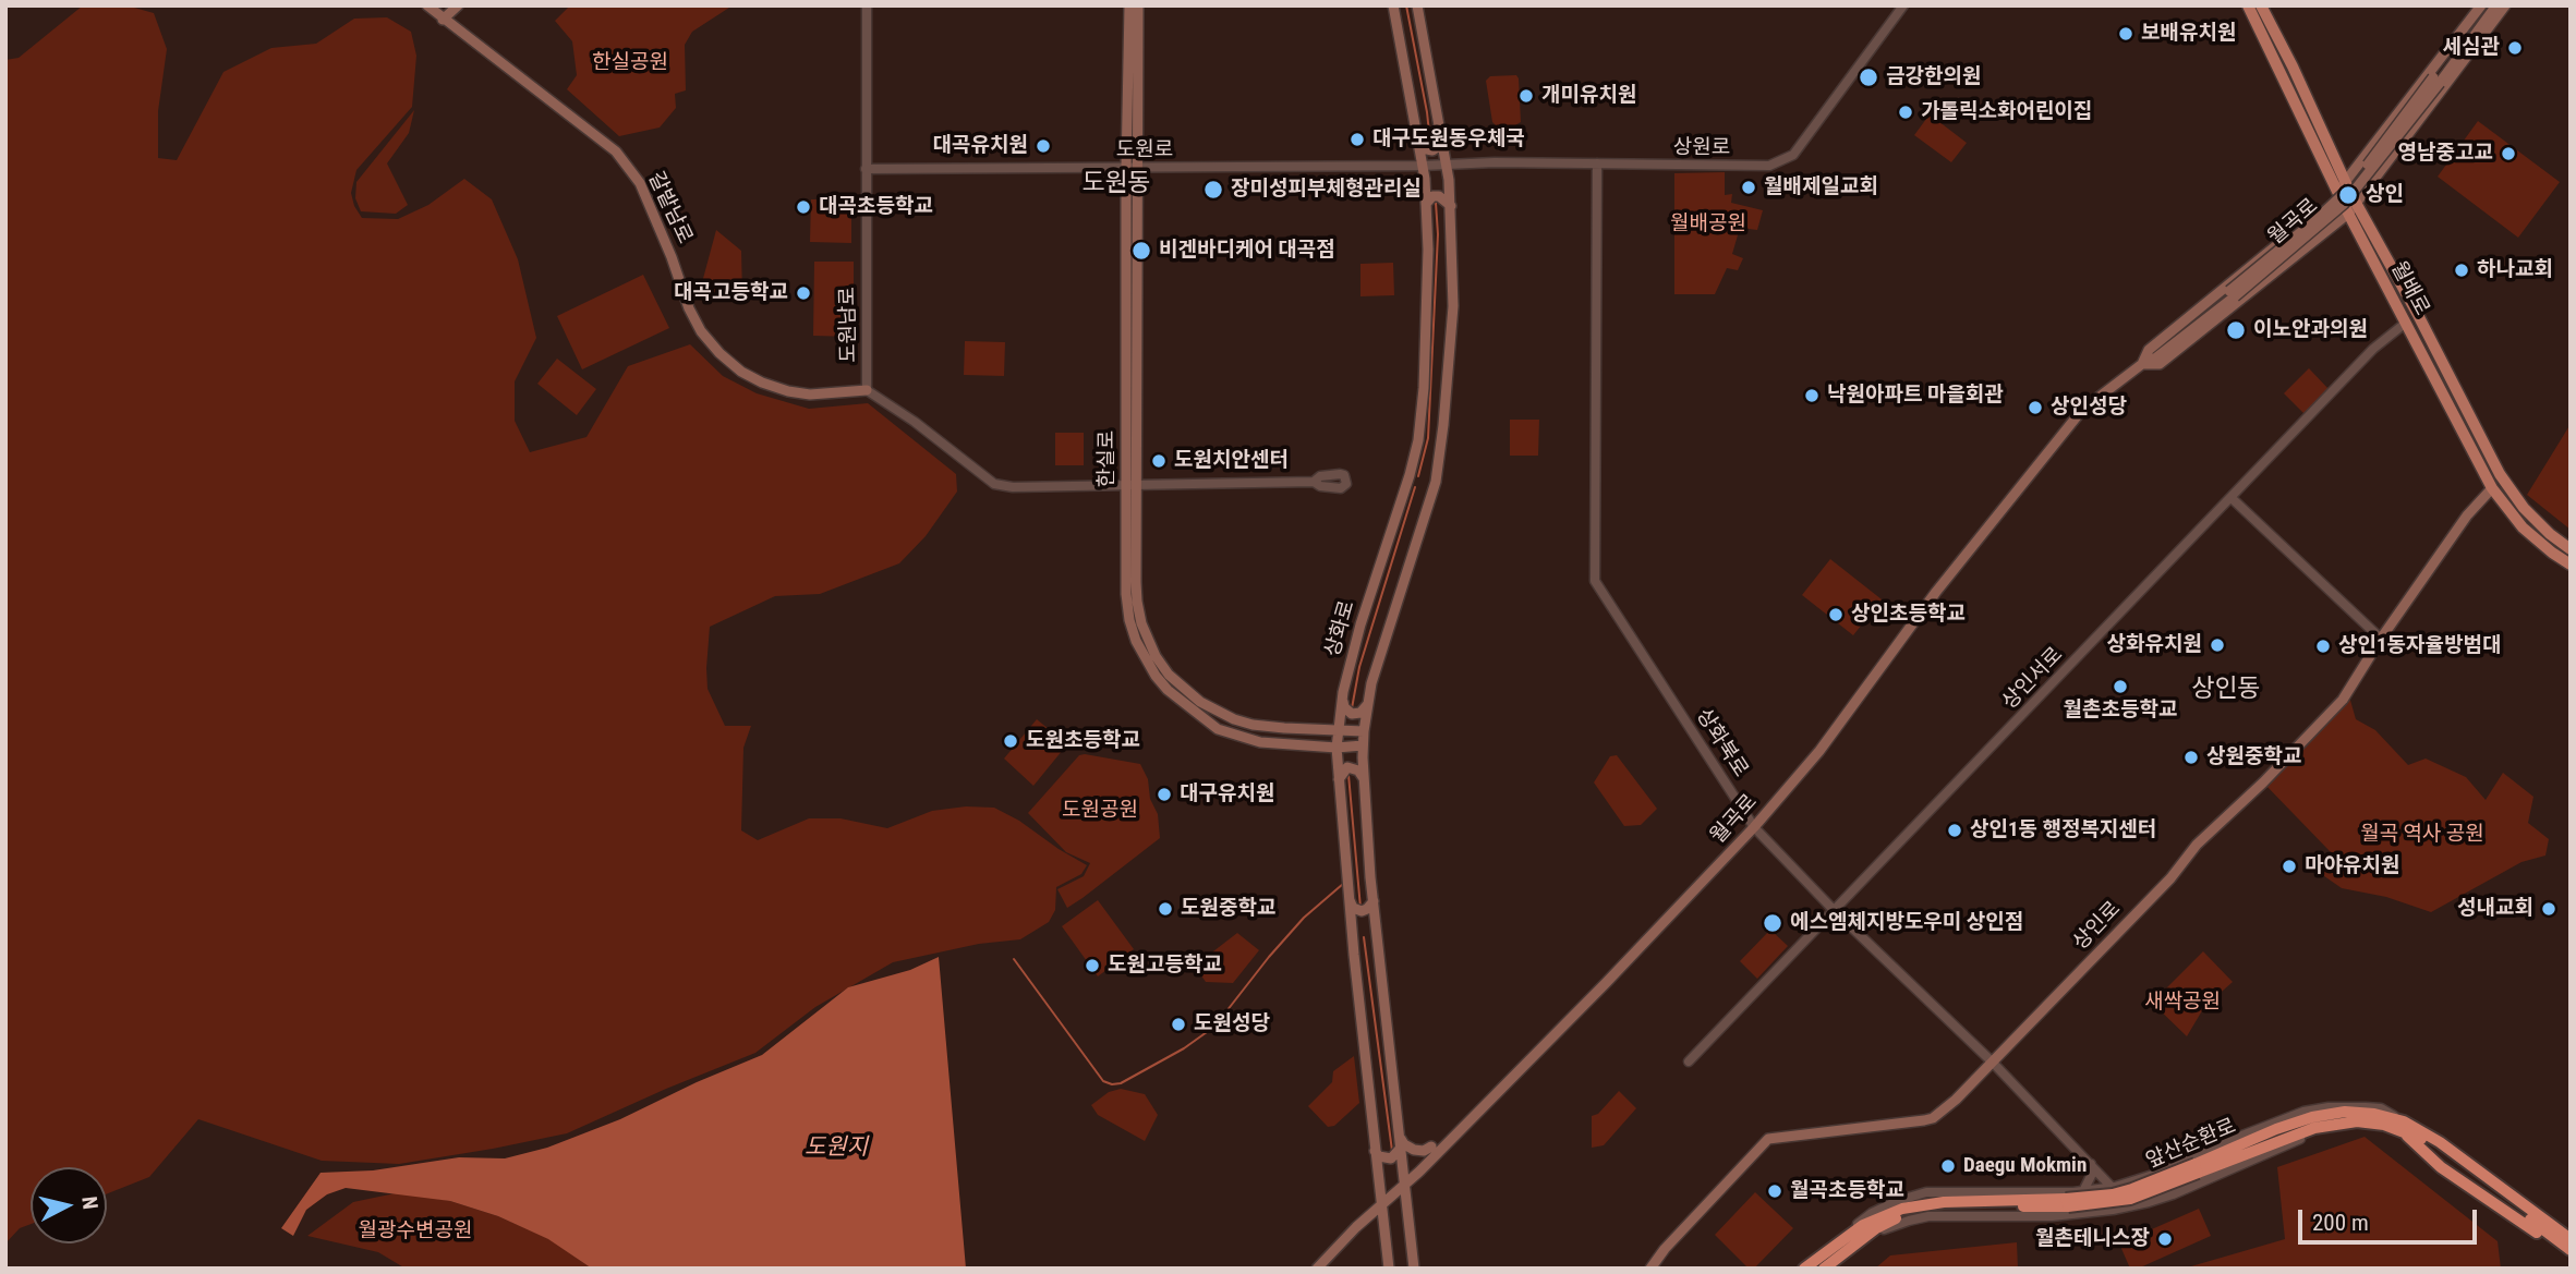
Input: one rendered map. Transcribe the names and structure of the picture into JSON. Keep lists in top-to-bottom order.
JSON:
{
  "streets": {
    "highway": ["앞산순환로"],
    "main road": [
      "갈밭남로",
      "월곡로",
      "월배로",
      "한실로",
      "상화로",
      "상인로"
    ],
    "street": [
      "상원로",
      "도원로",
      "도원남로",
      "상인서로",
      "상화북로"
    ]
  },
  "crossings": [
    ["상원로", "도원로"],
    ["상원로", "상화로"],
    ["상원로", "상화북로"],
    ["도원로", "도원남로"],
    ["도원로", "한실로"],
    ["도원로", "상화로"],
    ["갈밭남로", "도원남로"],
    ["월곡로", "상화로"],
    ["월곡로", "상화북로"],
    ["월배로", "상인서로"],
    ["월배로", "상인로"],
    ["도원남로", "한실로"],
    ["한실로", "상화로"],
    ["상인서로", "상화북로"],
    ["상화북로", "상인로"]
  ],
  "districts": ["도원동", "상인동"],
  "water": ["도원지"],
  "parks": [
    "한실공원",
    "월배공원",
    "도원공원",
    "월곡 역사 공원",
    "새싹공원",
    "월광수변공원"
  ],
  "places": [
    "보배유치원",
    "세심관",
    "금강한의원",
    "개미유치원",
    "가톨릭소화어린이집",
    "대구도원동우체국",
    "대곡유치원",
    "영남중고교",
    "월배제일교회",
    "장미성피부체형관리실",
    "상인",
    "대곡초등학교",
    "비겐바디케어 대곡점",
    "하나교회",
    "대곡고등학교",
    "이노안과의원",
    "낙원아파트 마을회관",
    "상인성당",
    "도원치안센터",
    "상인초등학교",
    "상화유치원",
    "상인1동자율방범대",
    "월촌초등학교",
    "도원초등학교",
    "상원중학교",
    "대구유치원",
    "상인1동 행정복지센터",
    "마야유치원",
    "도원중학교",
    "성내교회",
    "에스엠체지방도우미 상인점",
    "도원고등학교",
    "도원성당",
    "Daegu Mokmin",
    "월곡초등학교",
    "월촌테니스장"
  ],
  "scale_bar": "200 m",
  "north": "right"
}
